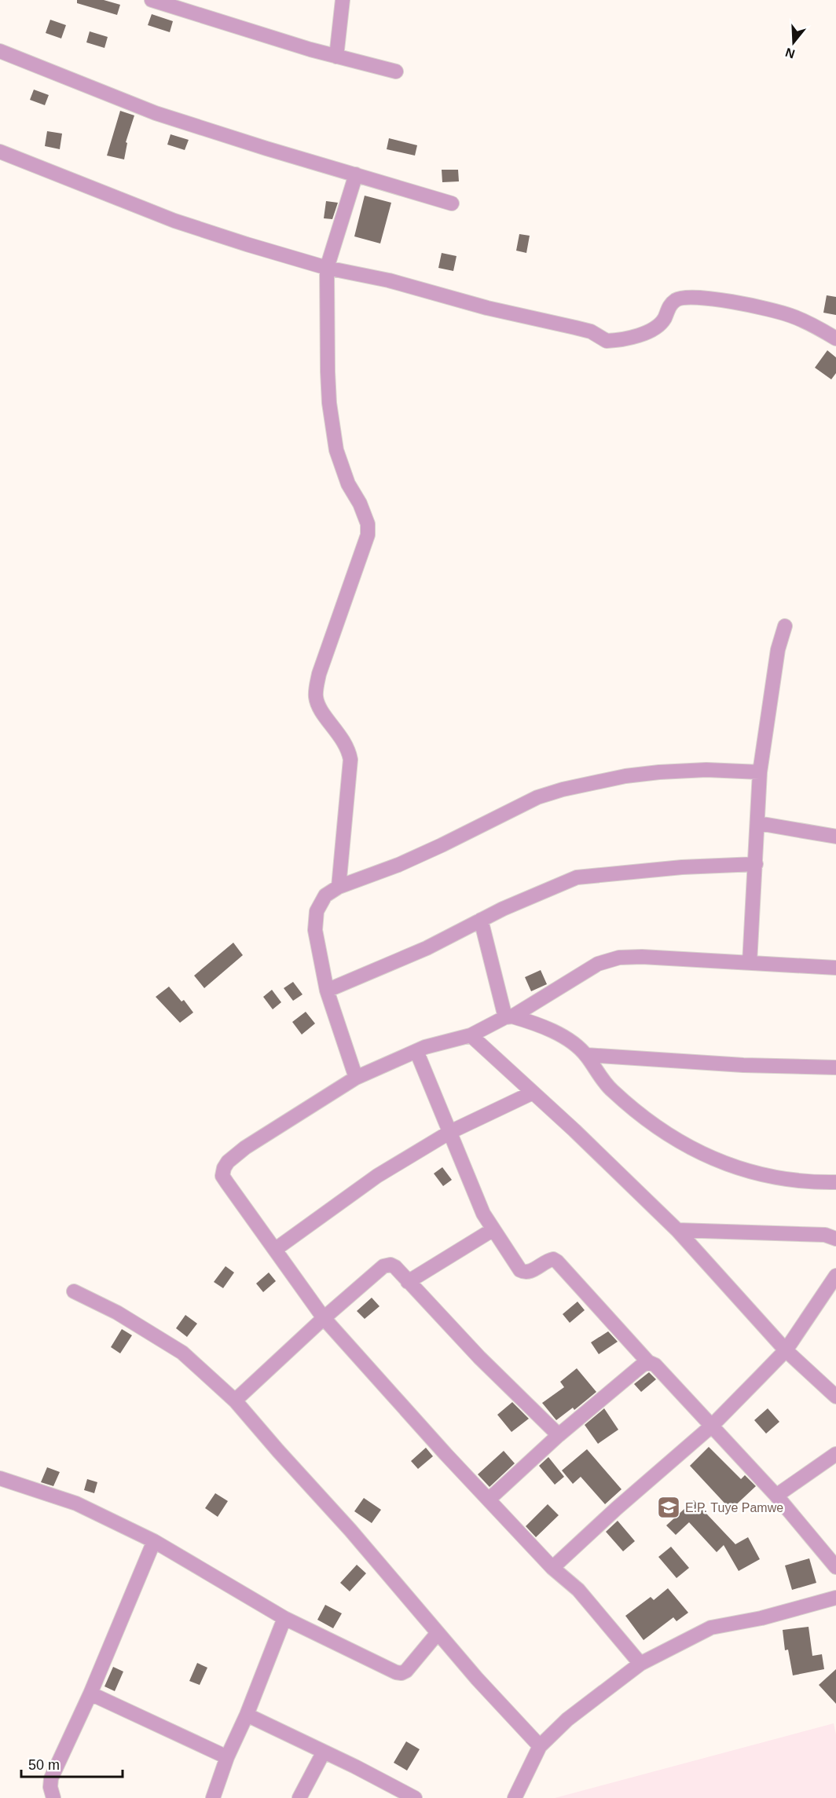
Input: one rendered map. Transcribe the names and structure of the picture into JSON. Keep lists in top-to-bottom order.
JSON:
{
  "places": {
    "school or university": ["E.P. Tuye Pamwe"]
  },
  "scale_bar": "50 m",
  "north": "bottom"
}
